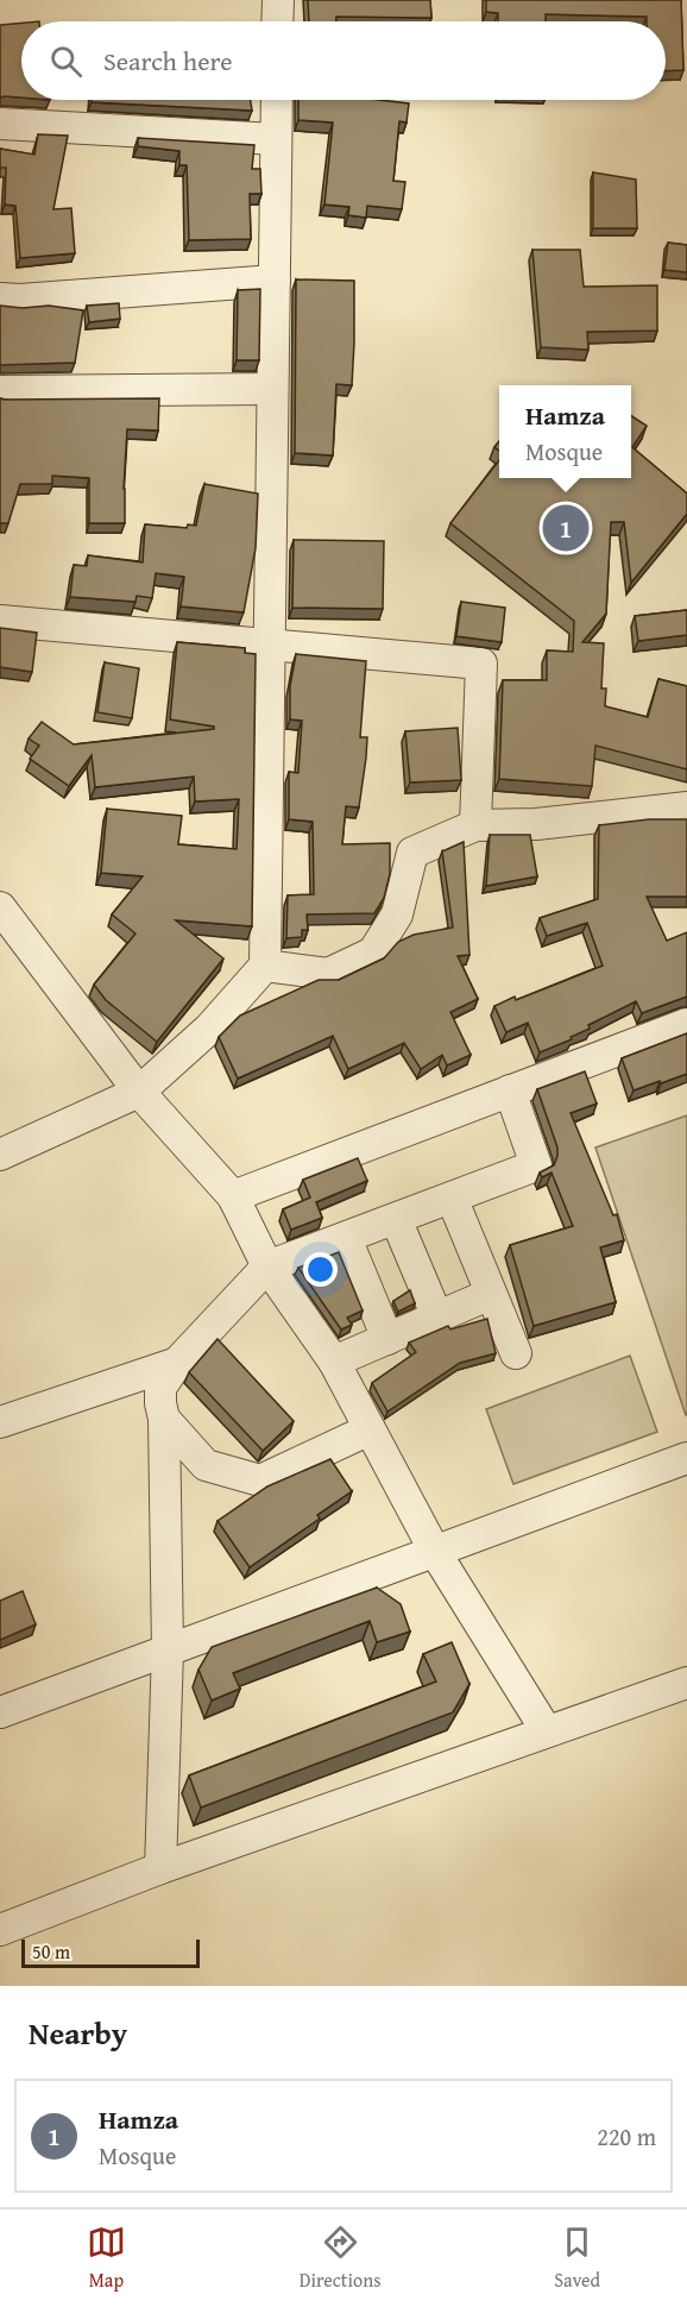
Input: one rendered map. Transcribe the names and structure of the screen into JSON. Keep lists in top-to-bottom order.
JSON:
{
  "scale_bar": "50 m",
  "page": {
    "search": "Search here",
    "popup": ["Hamza", "Mosque"],
    "pins": "1",
    "scale": "50 m",
    "heading": "Nearby",
    "list": [
      {
        "mark": "1",
        "name": "Hamza",
        "note": "Mosque",
        "value": "220 m"
      }
    ],
    "nav": ["Map", "Directions", "Saved"]
  }
}
